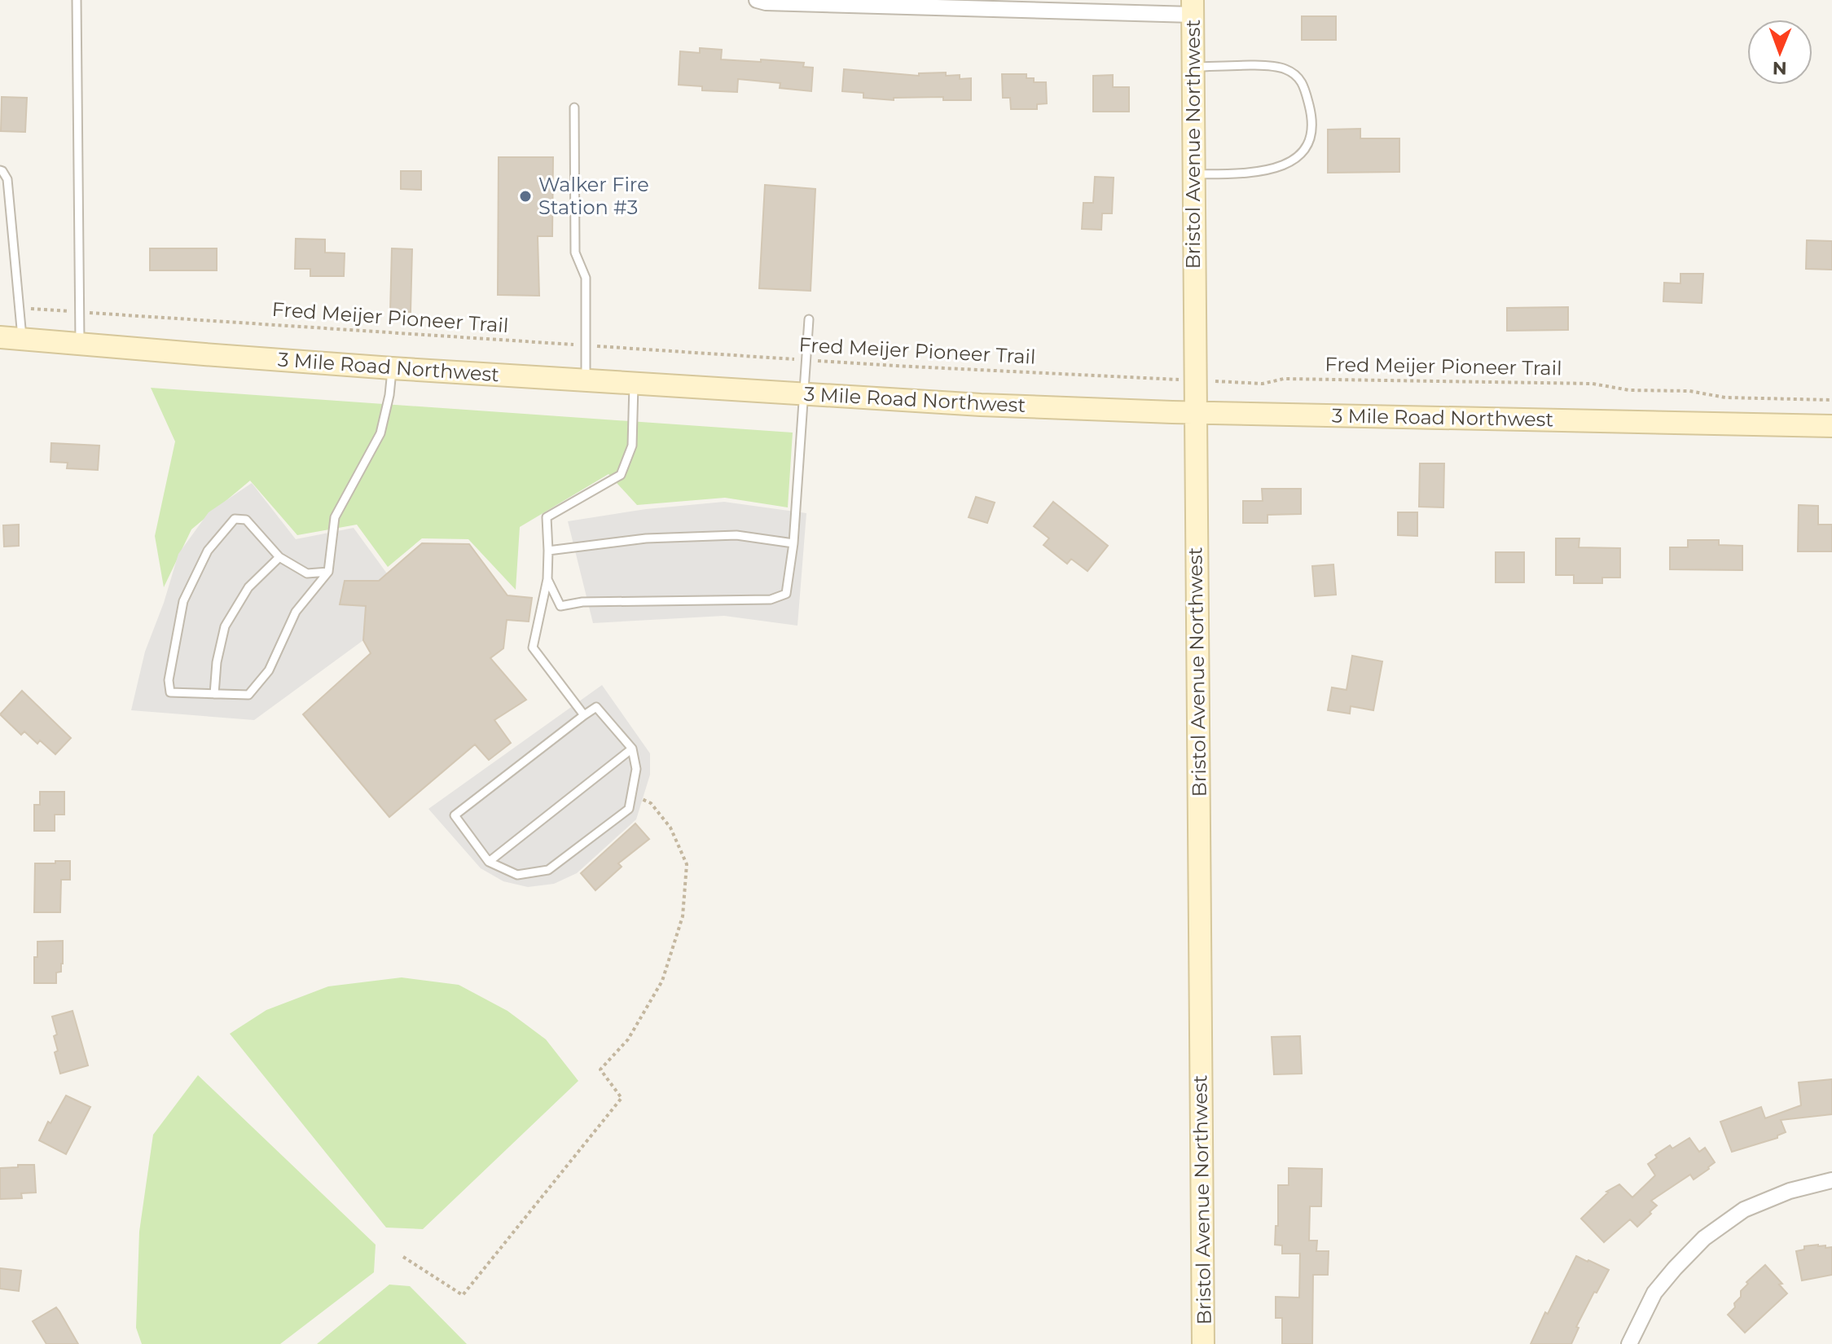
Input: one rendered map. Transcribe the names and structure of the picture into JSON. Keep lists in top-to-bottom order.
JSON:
{
  "streets": {
    "main road": ["Bristol Avenue Northwest", "3 Mile Road Northwest"],
    "path": ["Fred Meijer Pioneer Trail"]
  },
  "crossings": [
    ["Bristol Avenue Northwest", "Fred Meijer Pioneer Trail"],
    ["Bristol Avenue Northwest", "3 Mile Road Northwest"]
  ],
  "places": ["Walker Fire Station #3"],
  "north": "bottom"
}
